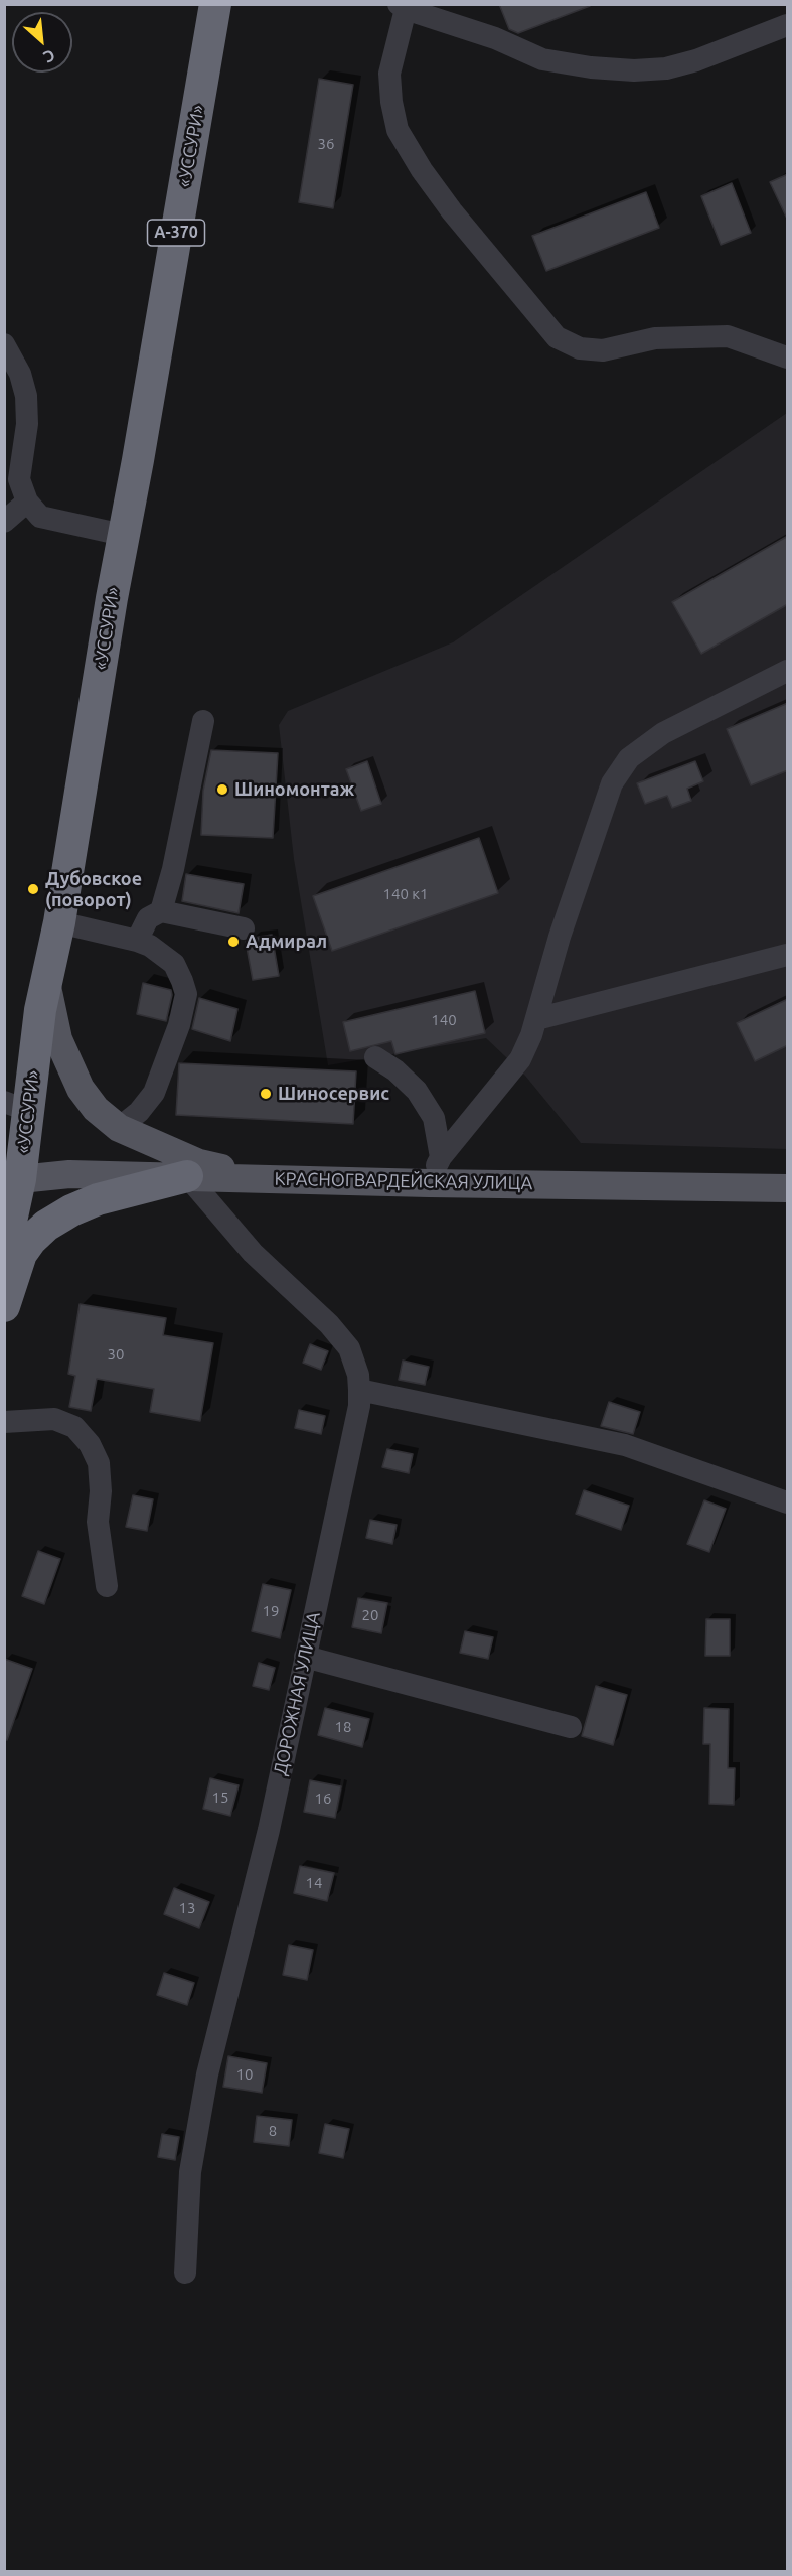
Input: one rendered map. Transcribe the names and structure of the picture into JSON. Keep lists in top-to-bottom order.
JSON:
{
  "streets": {
    "highway": ["«УССУРИ»", "А-370"],
    "main road": ["КРАСНОГВАРДЕЙСКАЯ УЛИЦА"],
    "lane": ["ДОРОЖНАЯ УЛИЦА"]
  },
  "crossings": [
    ["«УССУРИ»", "КРАСНОГВАРДЕЙСКАЯ УЛИЦА"],
    ["КРАСНОГВАРДЕЙСКАЯ УЛИЦА", "ДОРОЖНАЯ УЛИЦА"]
  ],
  "places": [
    "Шиномонтаж",
    "Дубовское (поворот)",
    "Адмирал",
    "Шиносервис"
  ],
  "house_numbers": [
    "36",
    "140 к1",
    "140",
    "30",
    "19",
    "20",
    "18",
    "15",
    "16",
    "14",
    "13",
    "10",
    "8"
  ],
  "north": "bottom right"
}
